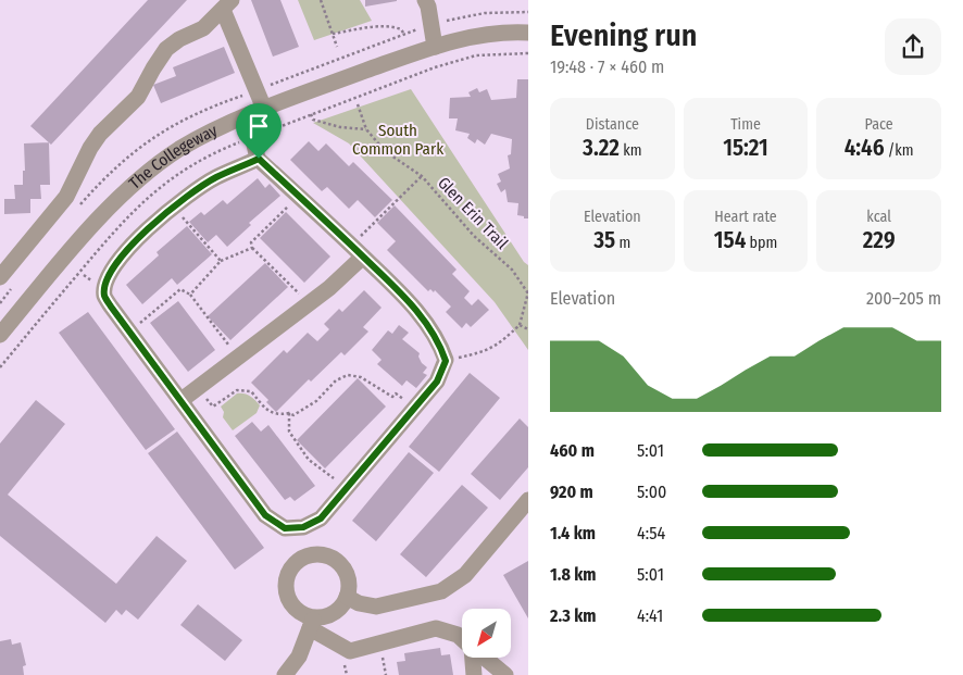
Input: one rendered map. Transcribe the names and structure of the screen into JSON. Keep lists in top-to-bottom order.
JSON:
{
  "streets": {
    "street": ["The Collegeway"],
    "path": ["Glen Erin Trail"]
  },
  "parks": ["South Common Park"],
  "north": "bottom left",
  "page": {
    "heading": ["Evening run", "19:48 · 7 × 460 m"],
    "stats": [
      ["Distance", "3.22 km"],
      ["Time", "15:21"],
      ["Pace", "4:46 /km"],
      ["Elevation", "35 m"],
      ["Heart rate", "154 bpm"],
      ["kcal", "229"]
    ],
    "chart": ["Elevation", "200–205 m"],
    "list": [
      {
        "name": "460 m",
        "note": "5:01"
      },
      {
        "name": "920 m",
        "note": "5:00"
      },
      {
        "name": "1.4 km",
        "note": "4:54"
      },
      {
        "name": "1.8 km",
        "note": "5:01"
      },
      {
        "name": "2.3 km",
        "note": "4:41"
      }
    ]
  }
}
